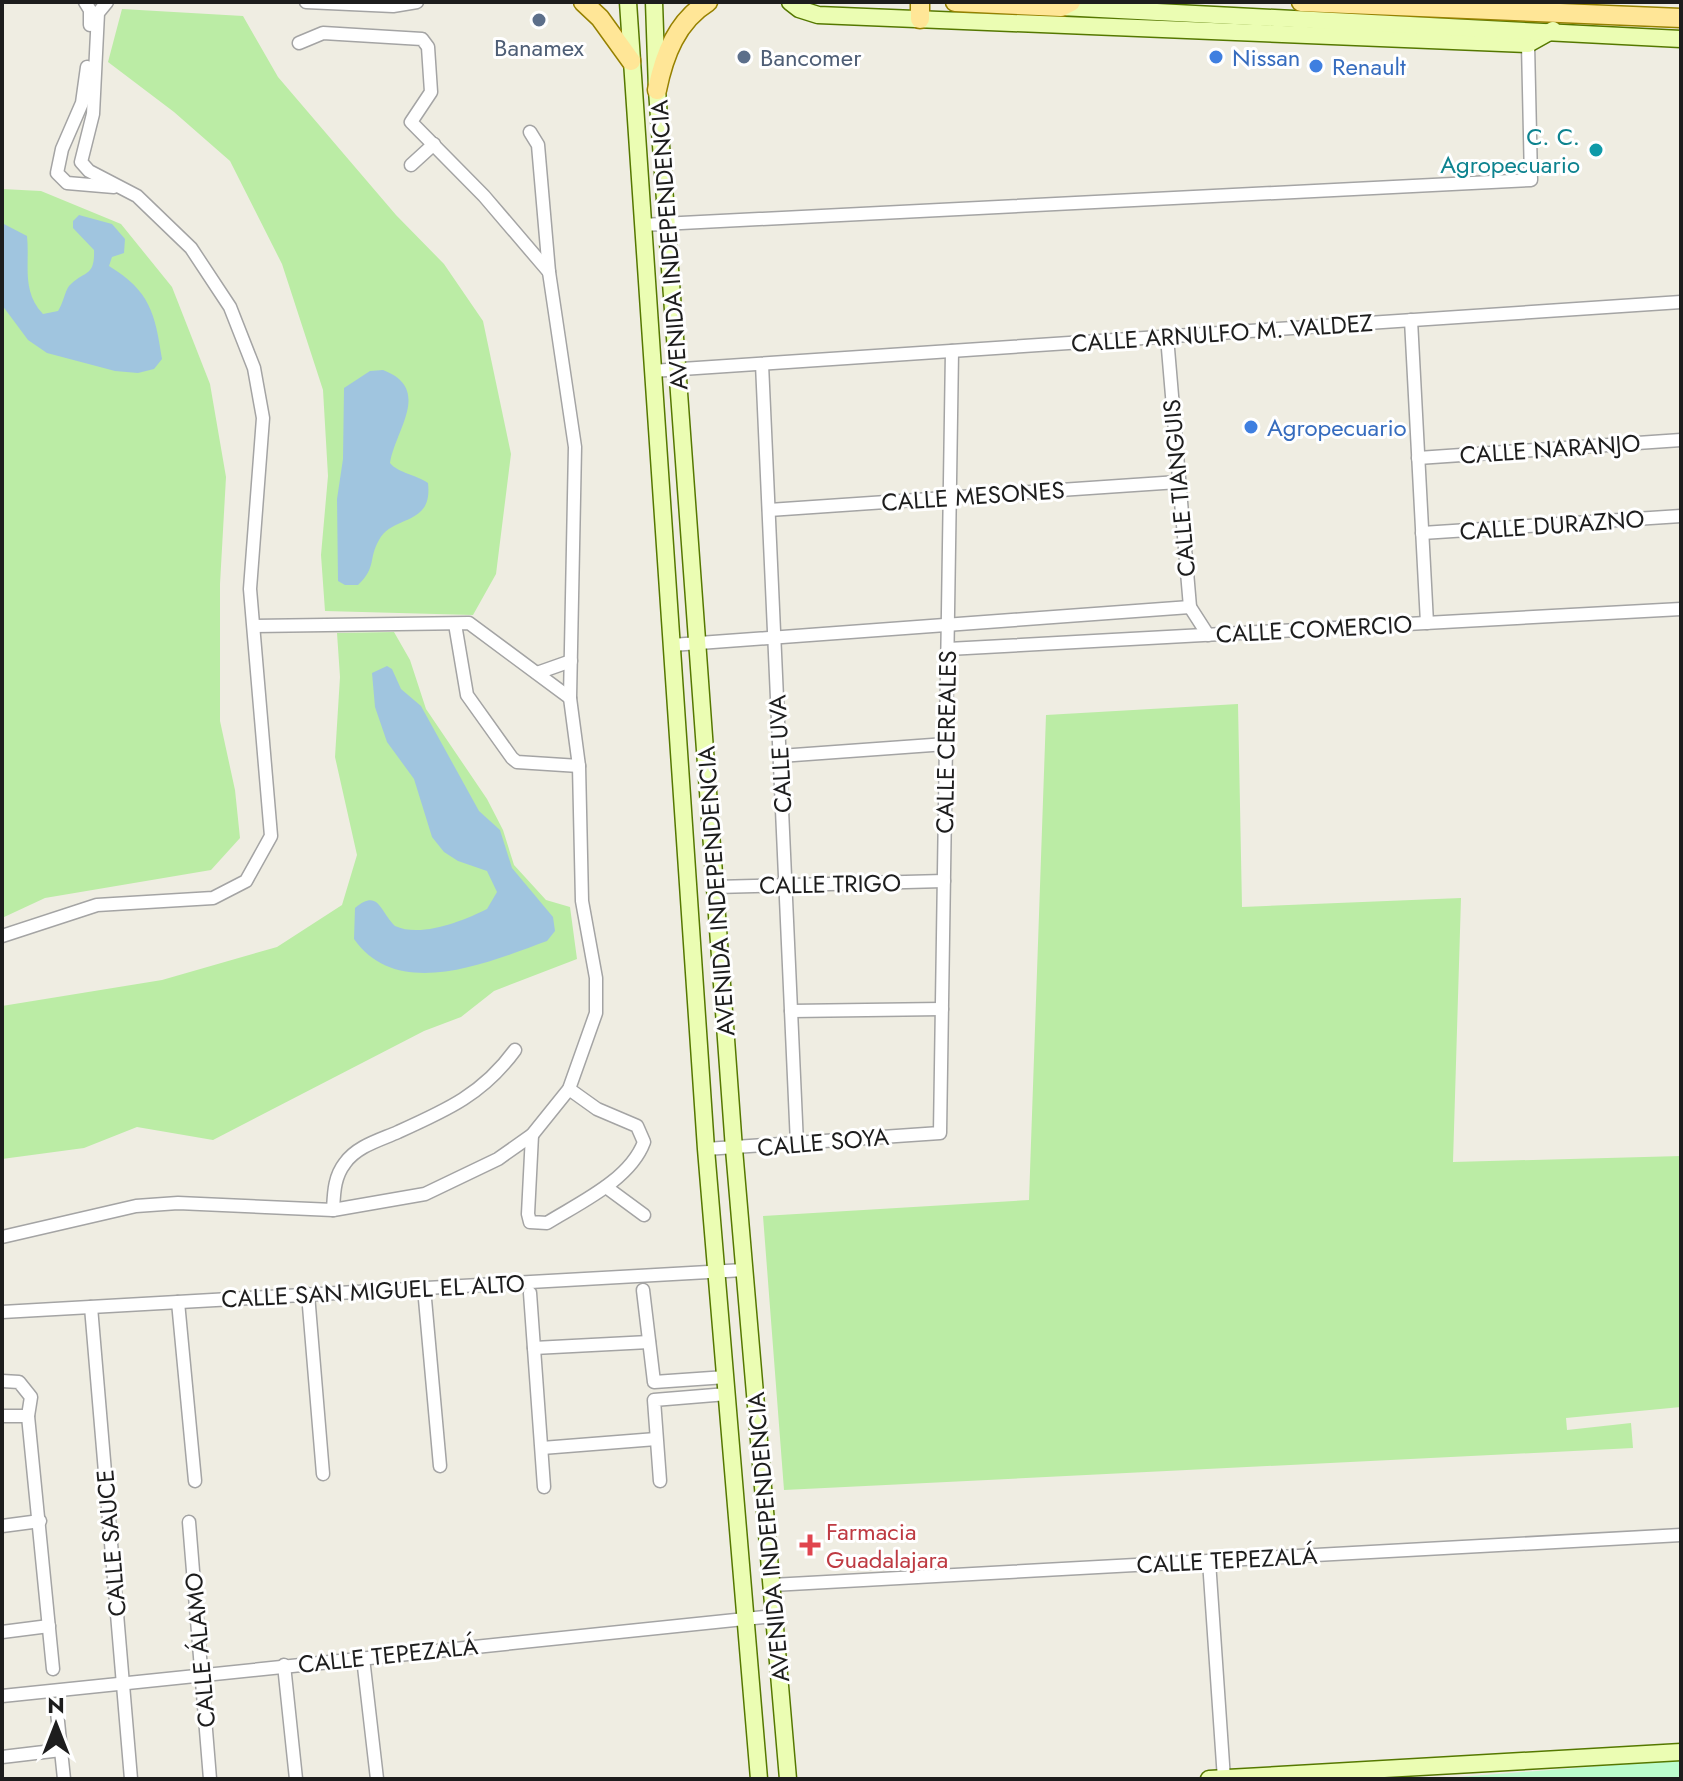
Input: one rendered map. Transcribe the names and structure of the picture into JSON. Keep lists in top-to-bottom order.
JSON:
{
  "streets": {
    "main road": ["AVENIDA INDEPENDENCIA"],
    "street": [
      "CALLE ARNULFO M. VALDEZ",
      "CALLE NARANJO",
      "CALLE TIANGUIS",
      "CALLE MESONES",
      "CALLE DURAZNO",
      "CALLE COMERCIO",
      "CALLE CEREALES",
      "CALLE UVA",
      "CALLE TRIGO",
      "CALLE SOYA",
      "CALLE SAN MIGUEL EL ALTO",
      "CALLE SAUCE",
      "CALLE TEPEZALÁ",
      "CALLE ÁLAMO"
    ]
  },
  "crossings": [
    ["AVENIDA INDEPENDENCIA", "CALLE ARNULFO M. VALDEZ"],
    ["AVENIDA INDEPENDENCIA", "CALLE COMERCIO"],
    ["AVENIDA INDEPENDENCIA", "CALLE TRIGO"],
    ["AVENIDA INDEPENDENCIA", "CALLE SOYA"],
    ["AVENIDA INDEPENDENCIA", "CALLE SAN MIGUEL EL ALTO"],
    ["AVENIDA INDEPENDENCIA", "CALLE TEPEZALÁ"],
    ["CALLE ARNULFO M. VALDEZ", "CALLE TIANGUIS"],
    ["CALLE ARNULFO M. VALDEZ", "CALLE CEREALES"],
    ["CALLE ARNULFO M. VALDEZ", "CALLE UVA"],
    ["CALLE TIANGUIS", "CALLE MESONES"],
    ["CALLE TIANGUIS", "CALLE COMERCIO"],
    ["CALLE MESONES", "CALLE CEREALES"],
    ["CALLE MESONES", "CALLE UVA"],
    ["CALLE COMERCIO", "CALLE CEREALES"],
    ["CALLE COMERCIO", "CALLE UVA"],
    ["CALLE CEREALES", "CALLE TRIGO"],
    ["CALLE CEREALES", "CALLE SOYA"],
    ["CALLE UVA", "CALLE TRIGO"],
    ["CALLE UVA", "CALLE SOYA"],
    ["CALLE SAN MIGUEL EL ALTO", "CALLE SAUCE"],
    ["CALLE SAUCE", "CALLE TEPEZALÁ"],
    ["CALLE TEPEZALÁ", "CALLE ÁLAMO"]
  ],
  "places": {
    "other": [
      "Banamex",
      "Bancomer",
      "Nissan",
      "Renault",
      "C. C. Agropecuario",
      "Agropecuario"
    ],
    "health": ["Farmacia Guadalajara"]
  },
  "north": "top"
}
